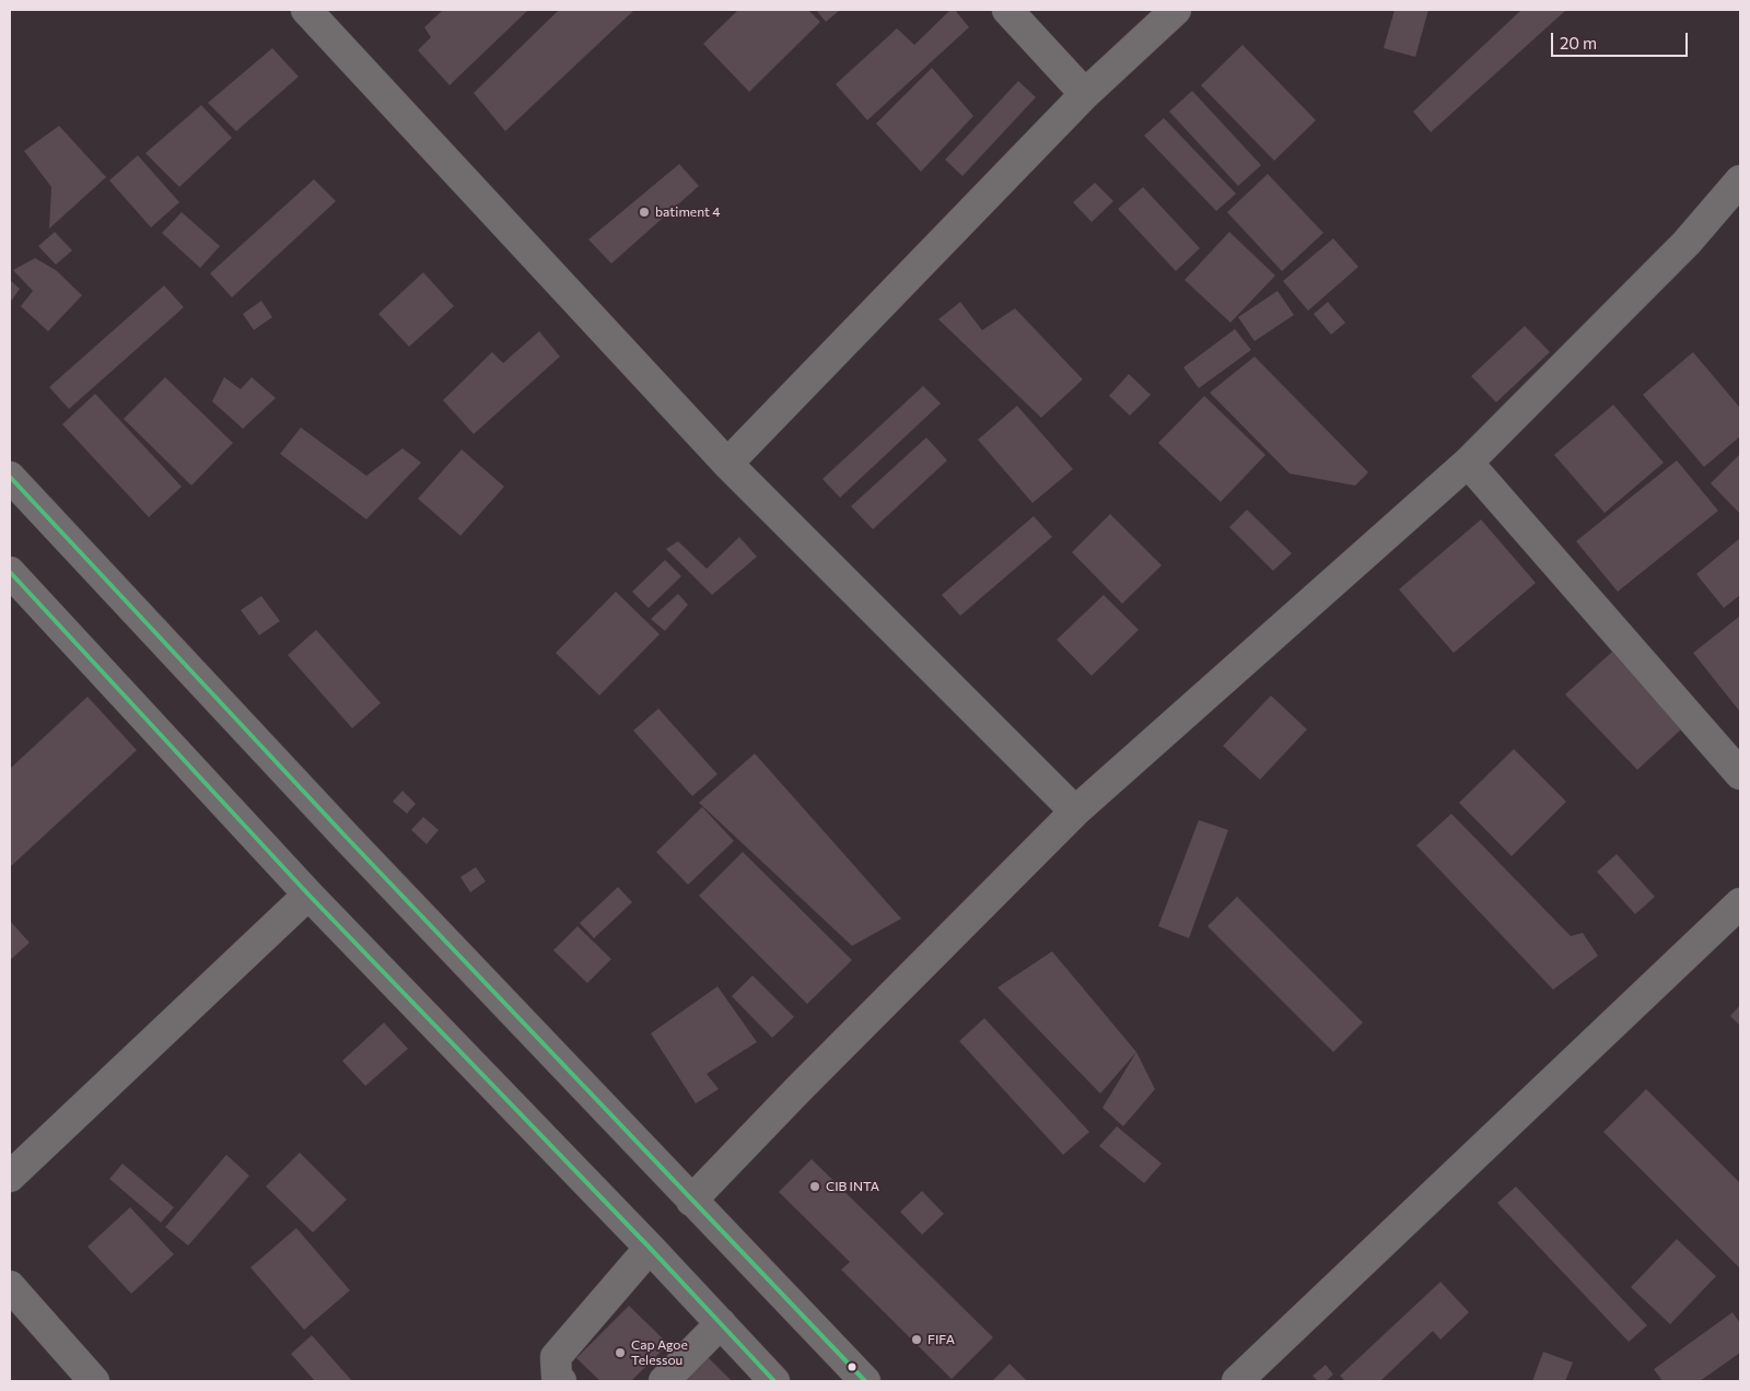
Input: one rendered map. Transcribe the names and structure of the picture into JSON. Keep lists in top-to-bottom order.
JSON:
{
  "places": [
    "batiment 4",
    "CIB INTA",
    "FIFA",
    "Cap Agoe Telessou"
  ],
  "scale_bar": "20 m"
}
